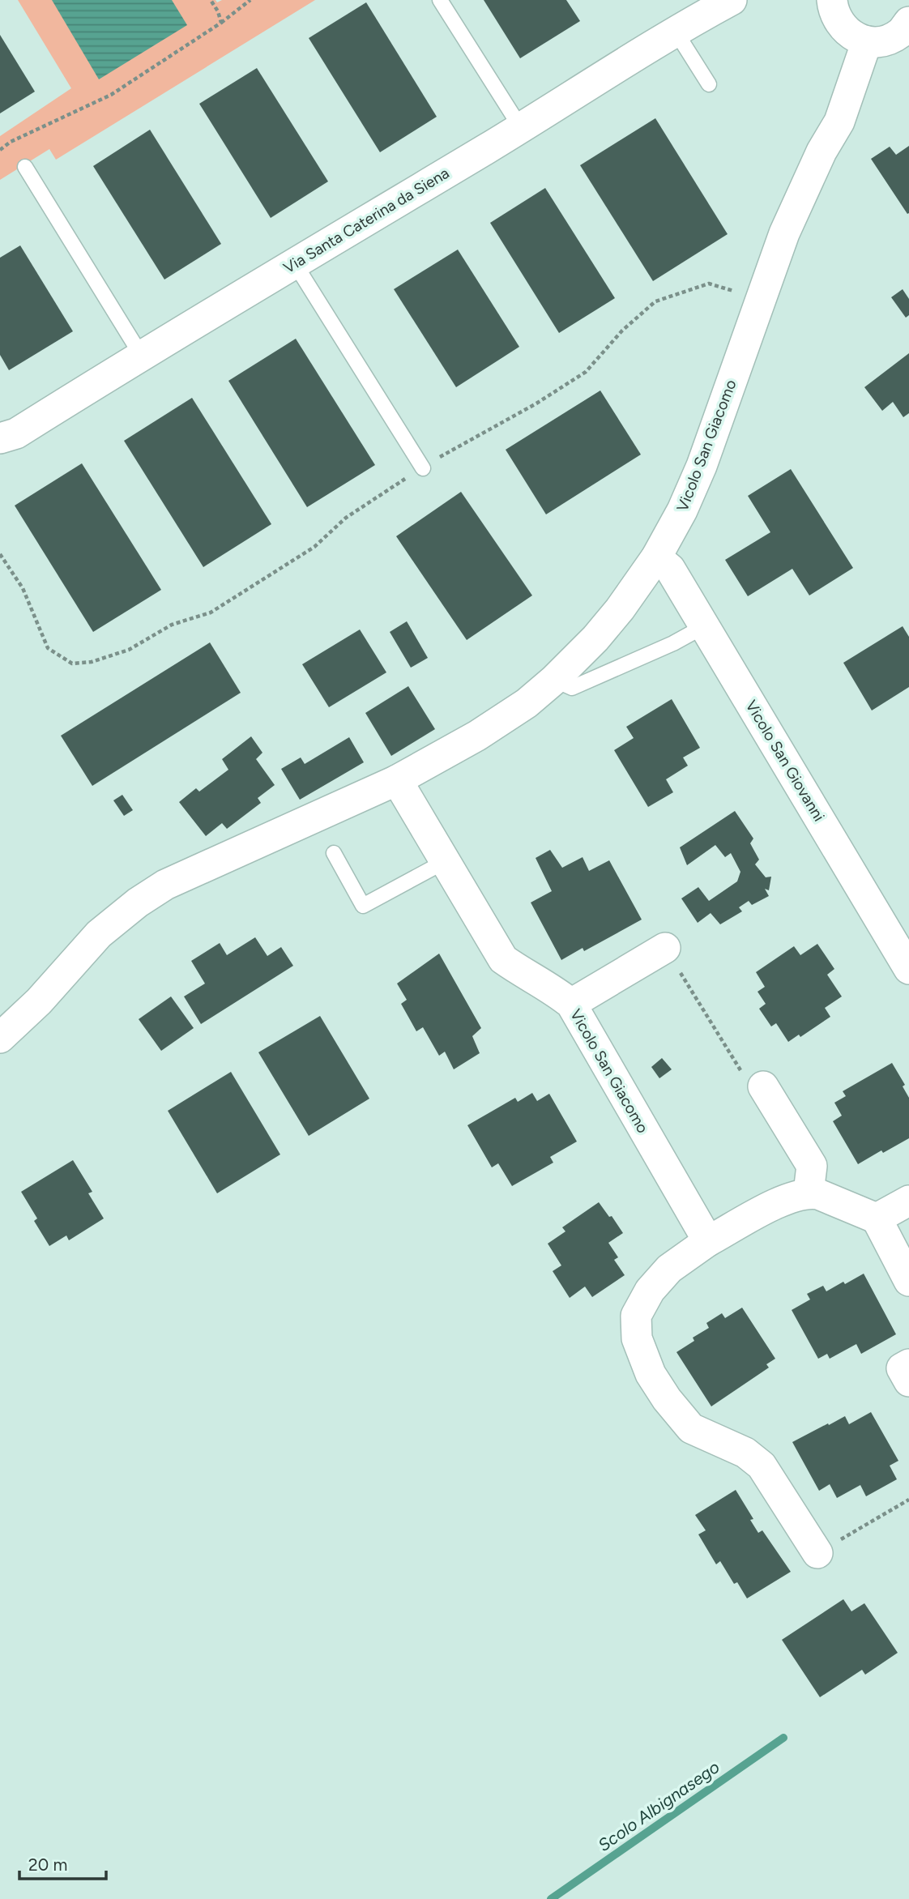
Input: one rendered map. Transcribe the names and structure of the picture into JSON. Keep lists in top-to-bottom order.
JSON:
{
  "streets": {
    "street": ["Via Santa Caterina da Siena", "Vicolo San Giacomo", "Vicolo San Giovanni"]
  },
  "crossings": [
    ["Vicolo San Giacomo", "Vicolo San Giovanni"]
  ],
  "water": ["Scolo Albignasego"],
  "scale_bar": "20 m"
}
